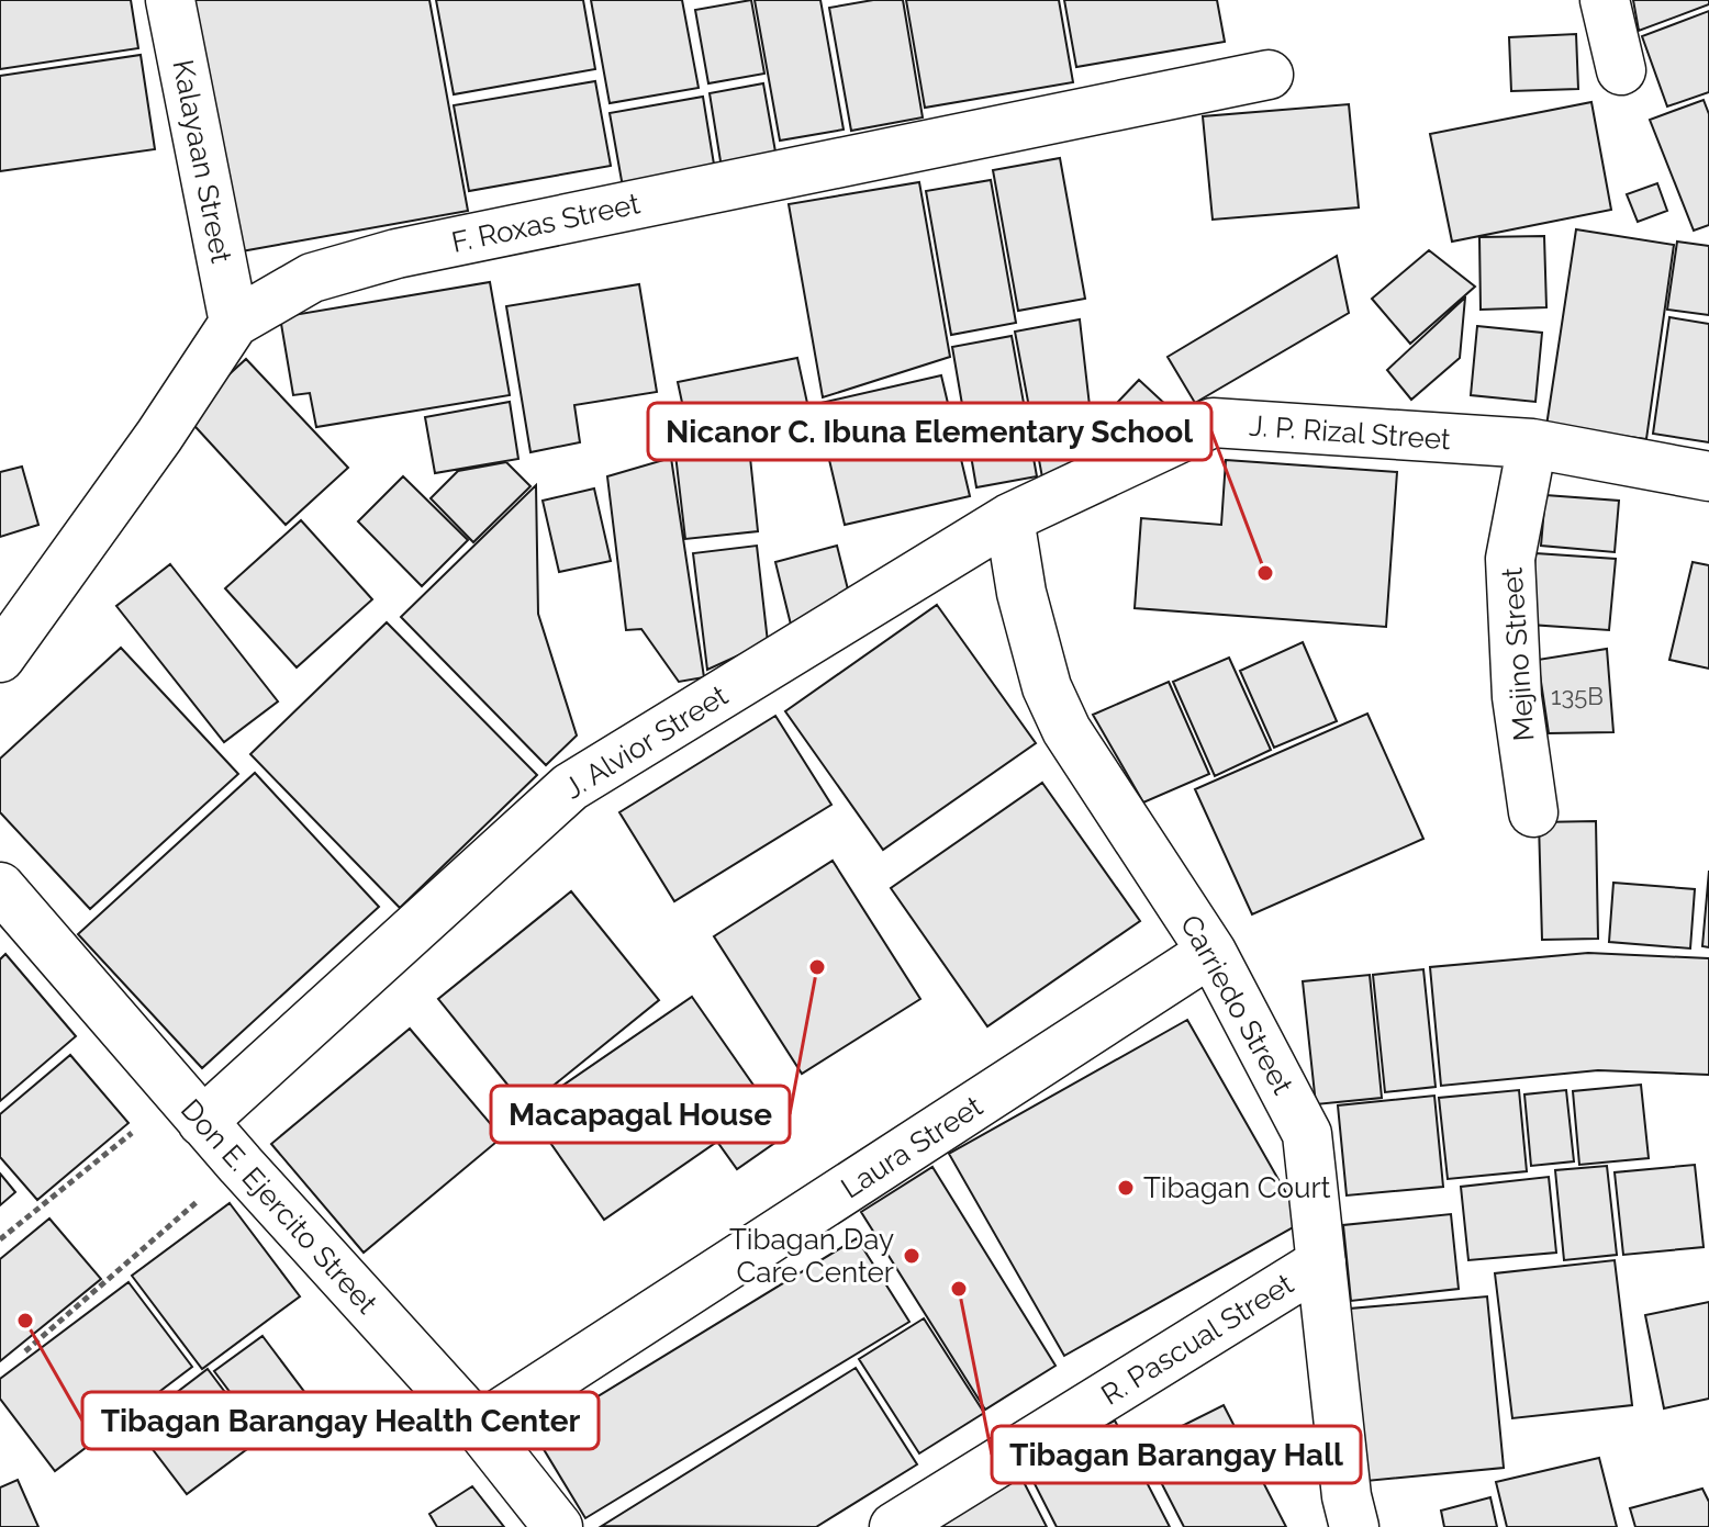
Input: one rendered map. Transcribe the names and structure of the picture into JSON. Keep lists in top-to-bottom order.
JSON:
{
  "streets": {
    "street": [
      "Kalayaan Street",
      "F. Roxas Street",
      "J. P. Rizal Street",
      "Mejino Street",
      "J. Alvior Street",
      "Carriedo Street",
      "Laura Street",
      "Don E. Ejercito Street",
      "R. Pascual Street"
    ]
  },
  "crossings": [
    ["Kalayaan Street", "F. Roxas Street"],
    ["J. P. Rizal Street", "Mejino Street"],
    ["J. P. Rizal Street", "J. Alvior Street"],
    ["J. P. Rizal Street", "Carriedo Street"],
    ["J. Alvior Street", "Carriedo Street"],
    ["J. Alvior Street", "Don E. Ejercito Street"],
    ["Carriedo Street", "Laura Street"],
    ["Carriedo Street", "R. Pascual Street"],
    ["Laura Street", "Don E. Ejercito Street"]
  ],
  "places": [
    "Nicanor C. Ibuna Elementary School",
    "Macapagal House",
    "Tibagan Court",
    "Tibagan Day Care Center",
    "Tibagan Barangay Hall",
    "Tibagan Barangay Health Center"
  ],
  "house_numbers": ["135B"]
}
